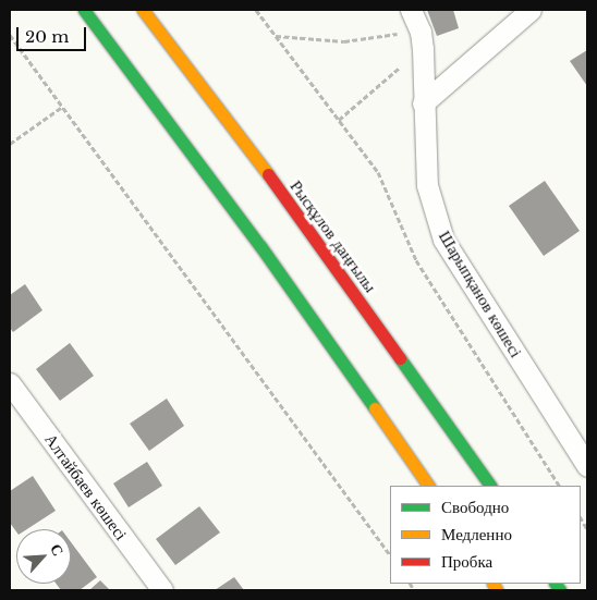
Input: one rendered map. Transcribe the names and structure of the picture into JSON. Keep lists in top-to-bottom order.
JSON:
{
  "streets": {
    "main road": ["Рысқұлов даңғылы"],
    "street": ["Шарыпқанов көшесі", "Алтайбаев көшесі"]
  },
  "legend": ["Свободно", "Медленно", "Пробка"],
  "scale_bar": "20 m",
  "north": "top right"
}
